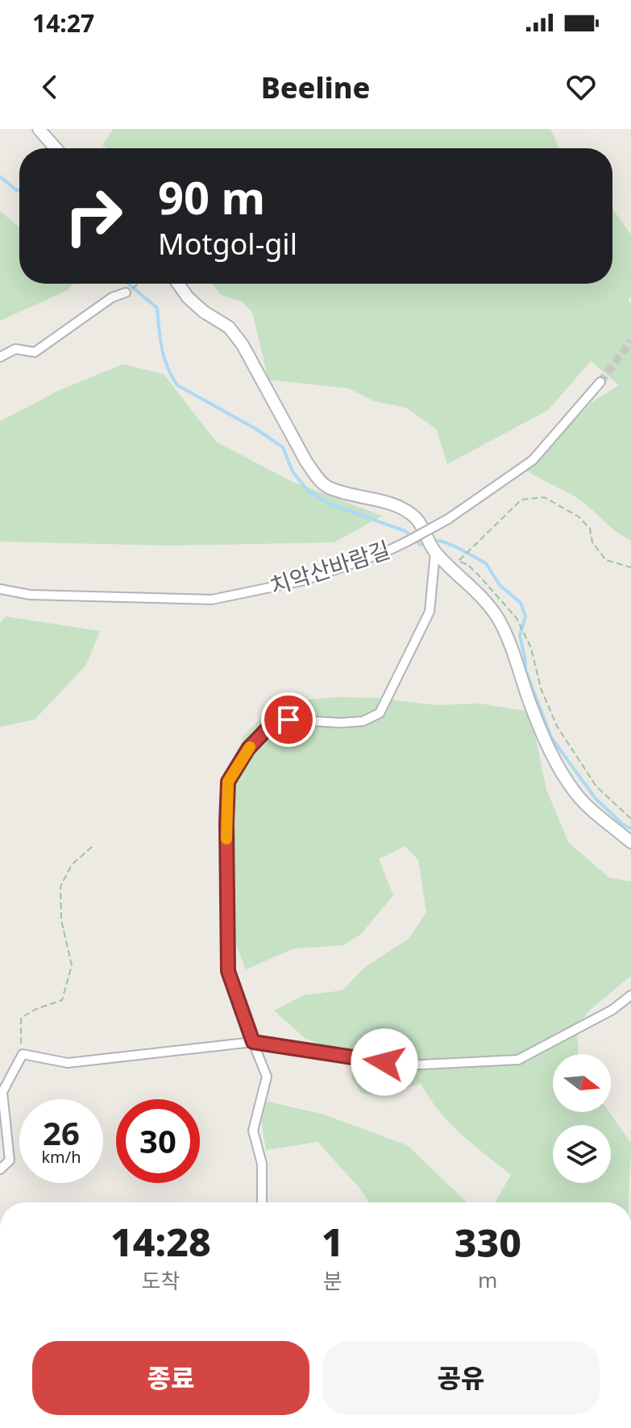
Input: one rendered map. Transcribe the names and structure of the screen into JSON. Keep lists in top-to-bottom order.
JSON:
{
  "streets": {
    "street": ["치악산바람길"]
  },
  "north": "right",
  "page": {
    "status": "14:27",
    "header": "Beeline",
    "turn": ["90 m", "Motgol-gil"],
    "speed": "26 km/h",
    "limit": "30",
    "eta": [
      "14:28",
      "도착",
      "1",
      "분",
      "330",
      "m"
    ],
    "buttons": ["종료", "공유"]
  }
}
